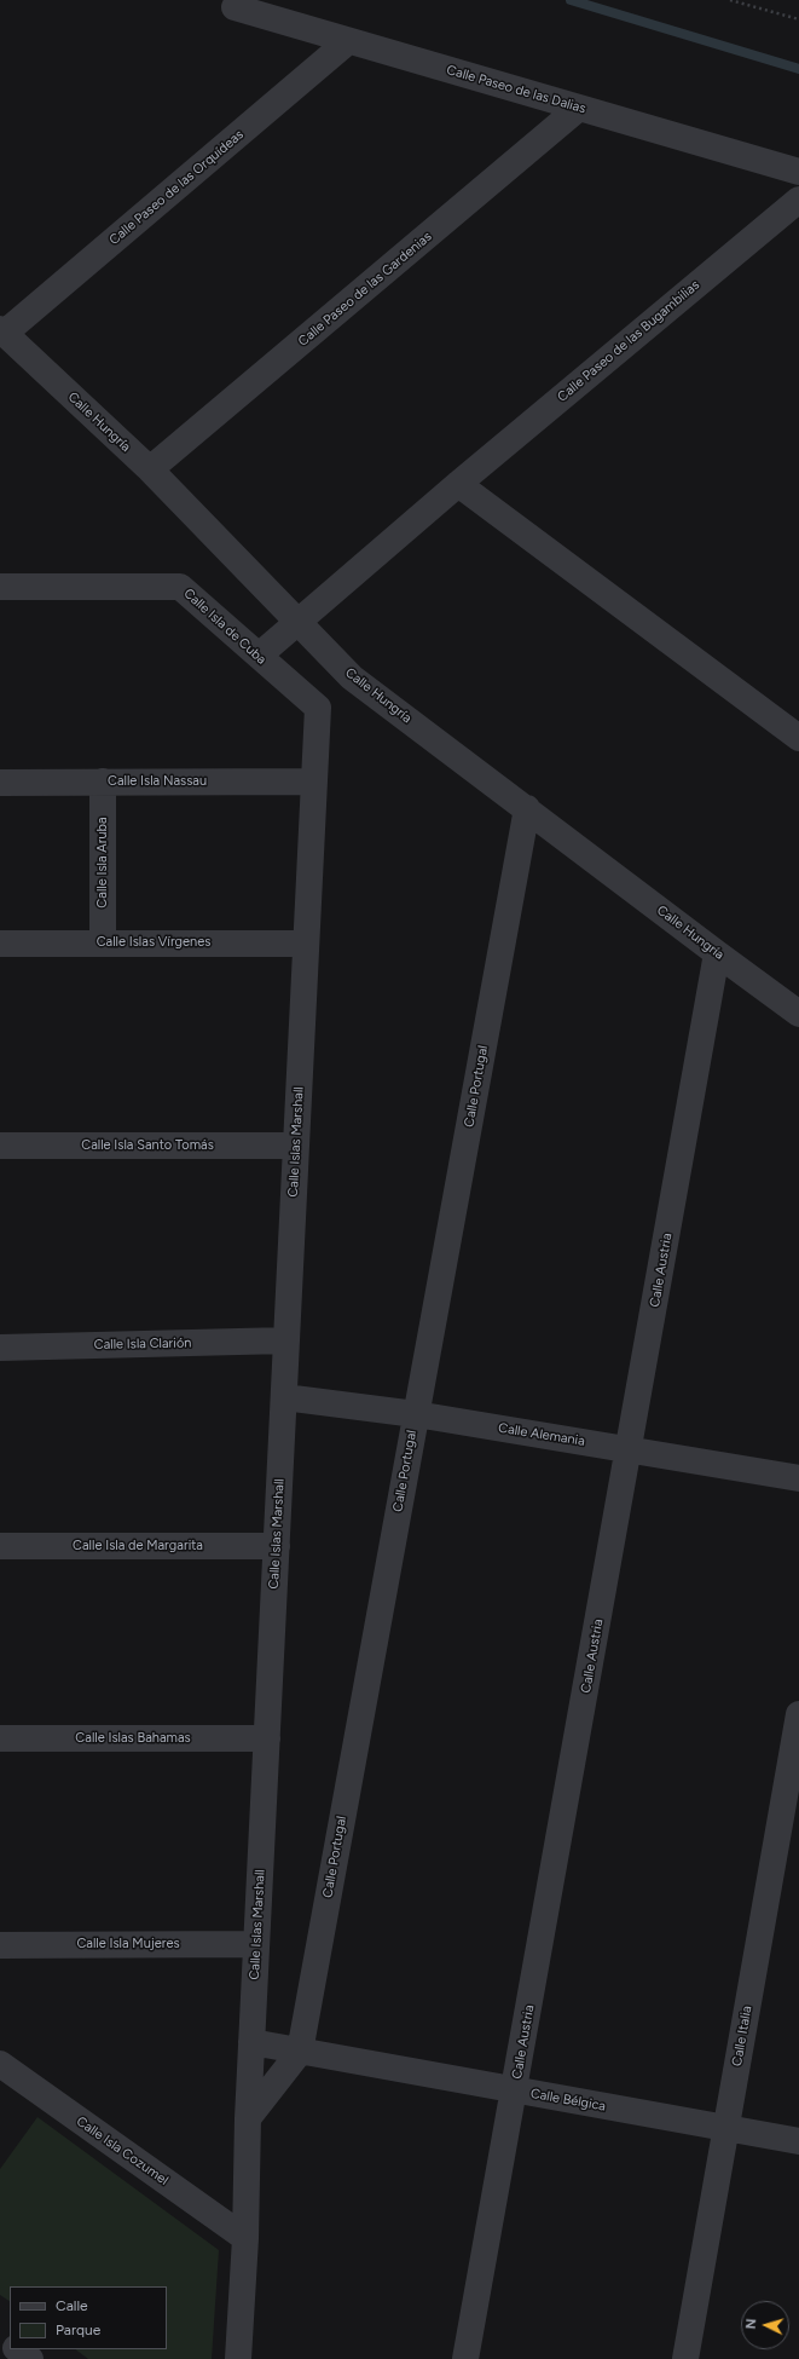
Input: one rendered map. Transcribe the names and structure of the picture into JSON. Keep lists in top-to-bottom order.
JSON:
{
  "streets": {
    "street": [
      "Calle Paseo de las Dalias",
      "Calle Paseo de las Orquídeas",
      "Calle Paseo de las Gardenias",
      "Calle Paseo de las Bugambilias",
      "Calle Hungría",
      "Calle Isla de Cuba",
      "Calle Isla Nassau",
      "Calle Isla Aruba",
      "Calle Islas Vírgenes",
      "Calle Portugal",
      "Calle Islas Marshall",
      "Calle Isla Santo Tomás",
      "Calle Austria",
      "Calle Isla Clarión",
      "Calle Alemania",
      "Calle Isla de Margarita",
      "Calle Islas Bahamas",
      "Calle Isla Mujeres",
      "Calle Italia",
      "Calle Bélgica",
      "Calle Isla Cozumel"
    ]
  },
  "crossings": [
    ["Calle Paseo de las Dalias", "Calle Paseo de las Orquídeas"],
    ["Calle Paseo de las Dalias", "Calle Paseo de las Gardenias"],
    ["Calle Paseo de las Orquídeas", "Calle Hungría"],
    ["Calle Paseo de las Gardenias", "Calle Hungría"],
    ["Calle Paseo de las Bugambilias", "Calle Hungría"],
    ["Calle Paseo de las Bugambilias", "Calle Isla de Cuba"],
    ["Calle Hungría", "Calle Portugal"],
    ["Calle Hungría", "Calle Austria"],
    ["Calle Isla de Cuba", "Calle Islas Marshall"],
    ["Calle Isla Nassau", "Calle Isla Aruba"],
    ["Calle Isla Nassau", "Calle Islas Marshall"],
    ["Calle Isla Aruba", "Calle Islas Vírgenes"],
    ["Calle Islas Vírgenes", "Calle Islas Marshall"],
    ["Calle Portugal", "Calle Islas Marshall"],
    ["Calle Portugal", "Calle Alemania"],
    ["Calle Portugal", "Calle Bélgica"],
    ["Calle Islas Marshall", "Calle Isla Santo Tomás"],
    ["Calle Islas Marshall", "Calle Isla Clarión"],
    ["Calle Islas Marshall", "Calle Alemania"],
    ["Calle Islas Marshall", "Calle Isla de Margarita"],
    ["Calle Islas Marshall", "Calle Islas Bahamas"],
    ["Calle Islas Marshall", "Calle Isla Mujeres"],
    ["Calle Islas Marshall", "Calle Bélgica"],
    ["Calle Islas Marshall", "Calle Isla Cozumel"],
    ["Calle Austria", "Calle Alemania"],
    ["Calle Austria", "Calle Bélgica"],
    ["Calle Italia", "Calle Bélgica"]
  ],
  "legend": ["Calle", "Parque"],
  "north": "left"
}
